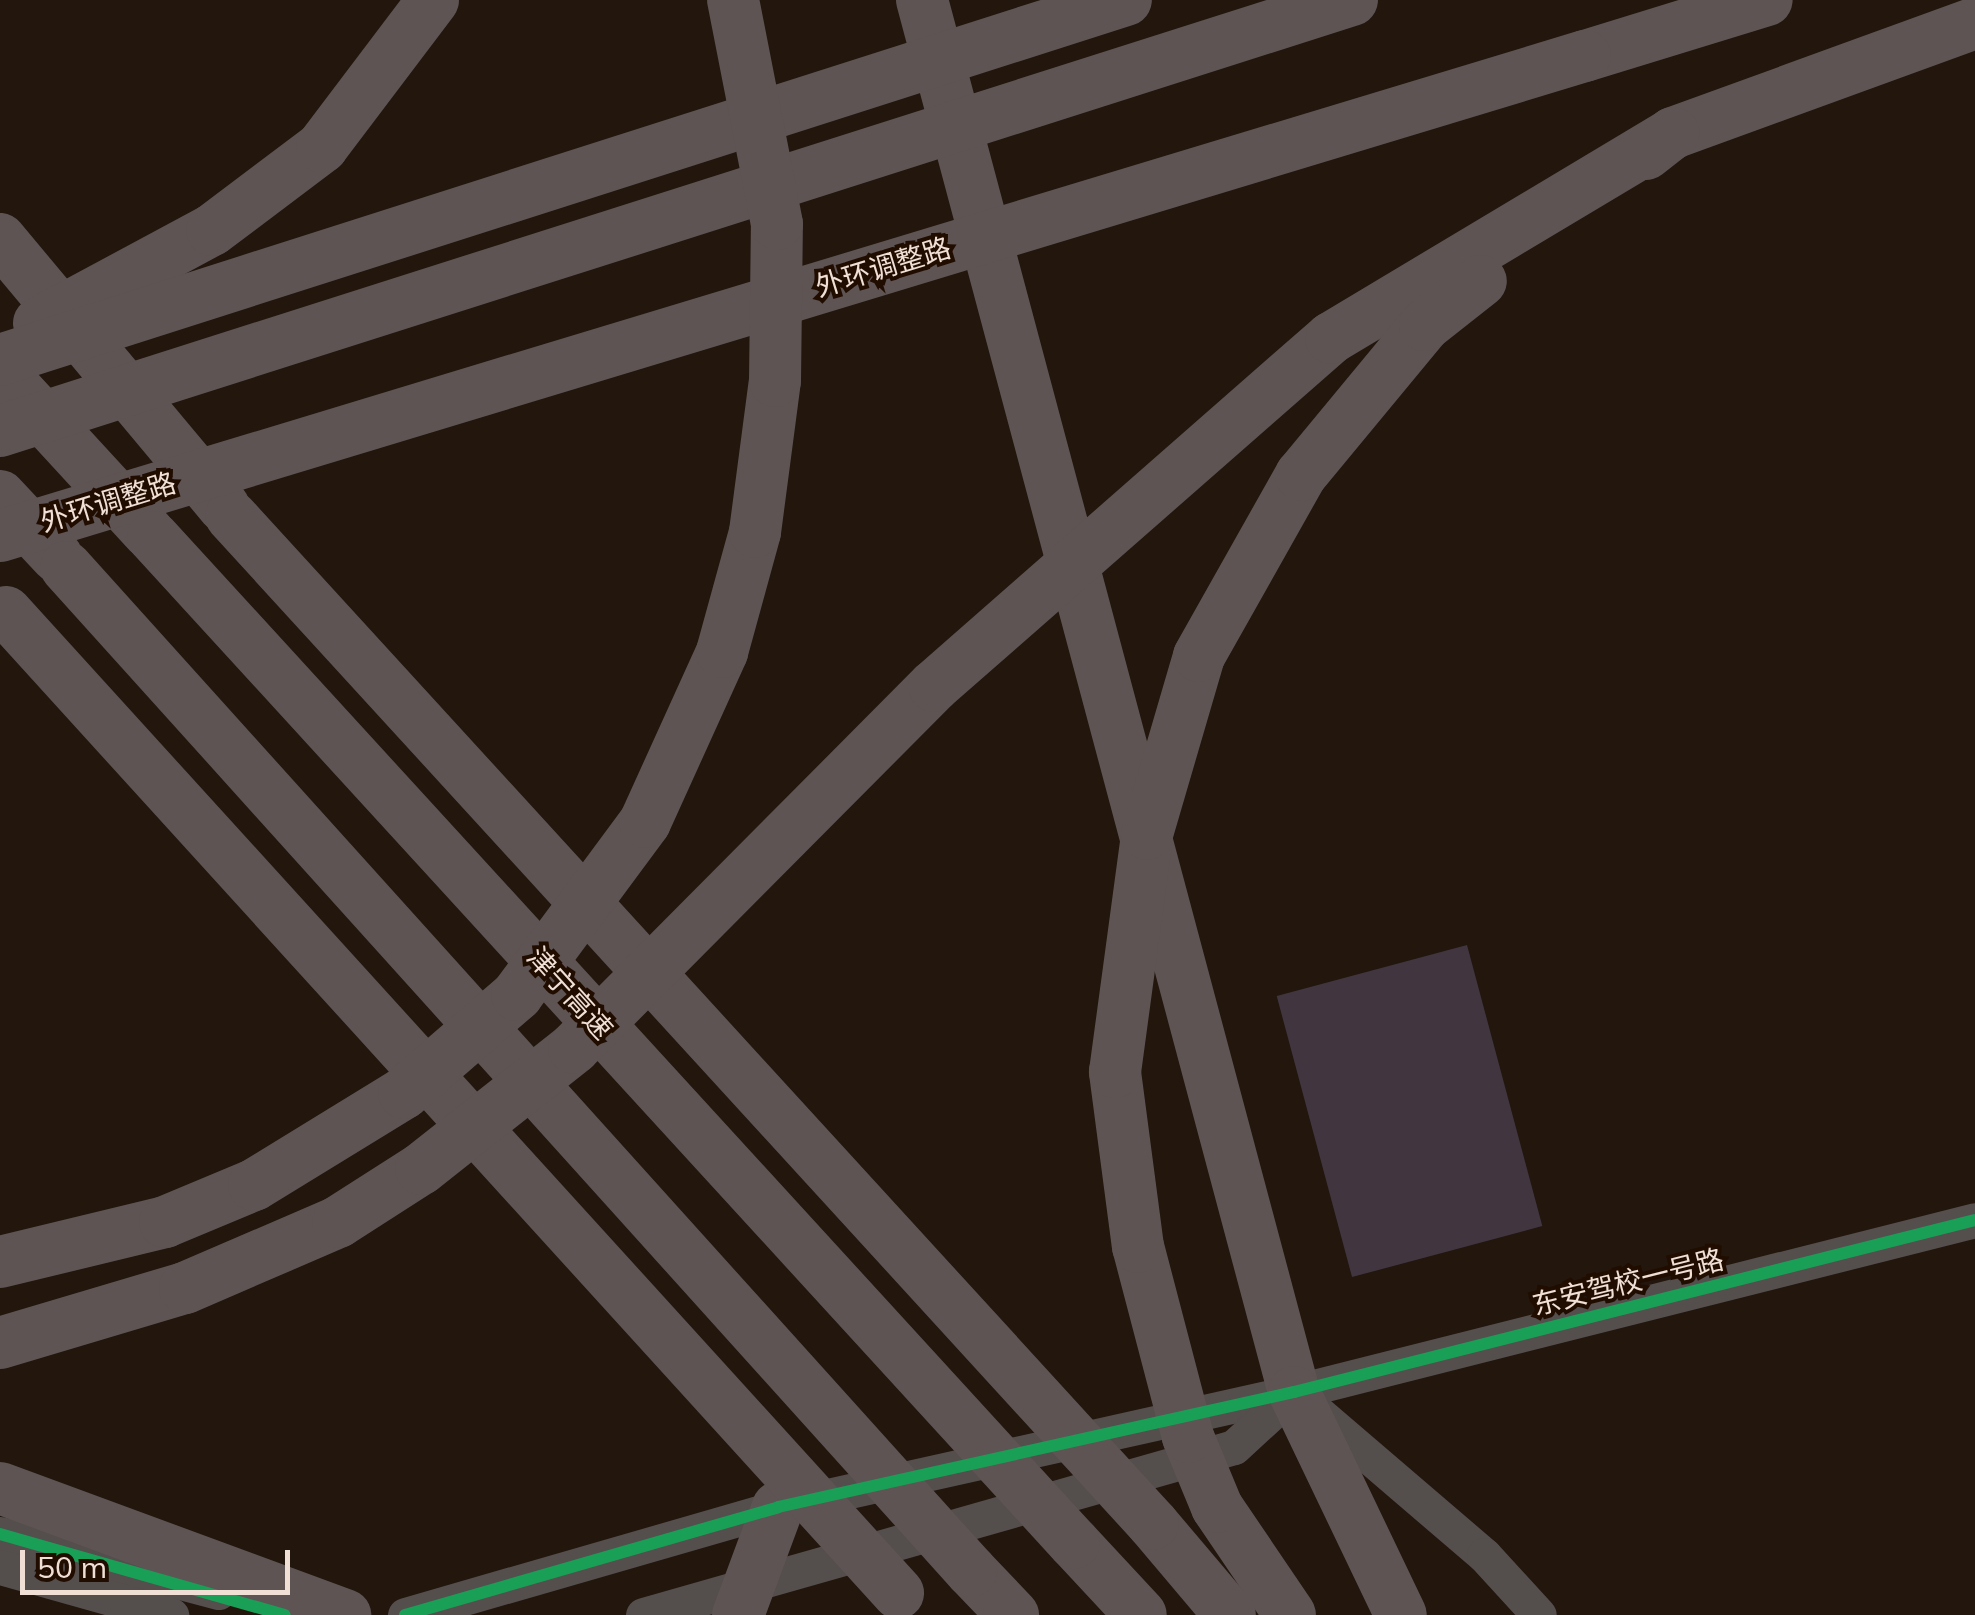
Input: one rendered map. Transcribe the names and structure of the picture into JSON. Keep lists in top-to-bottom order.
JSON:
{
  "streets": {
    "highway": ["外环调整路", "津宁高速"],
    "street": ["东安驾校一号路"]
  },
  "scale_bar": "50 m"
}
